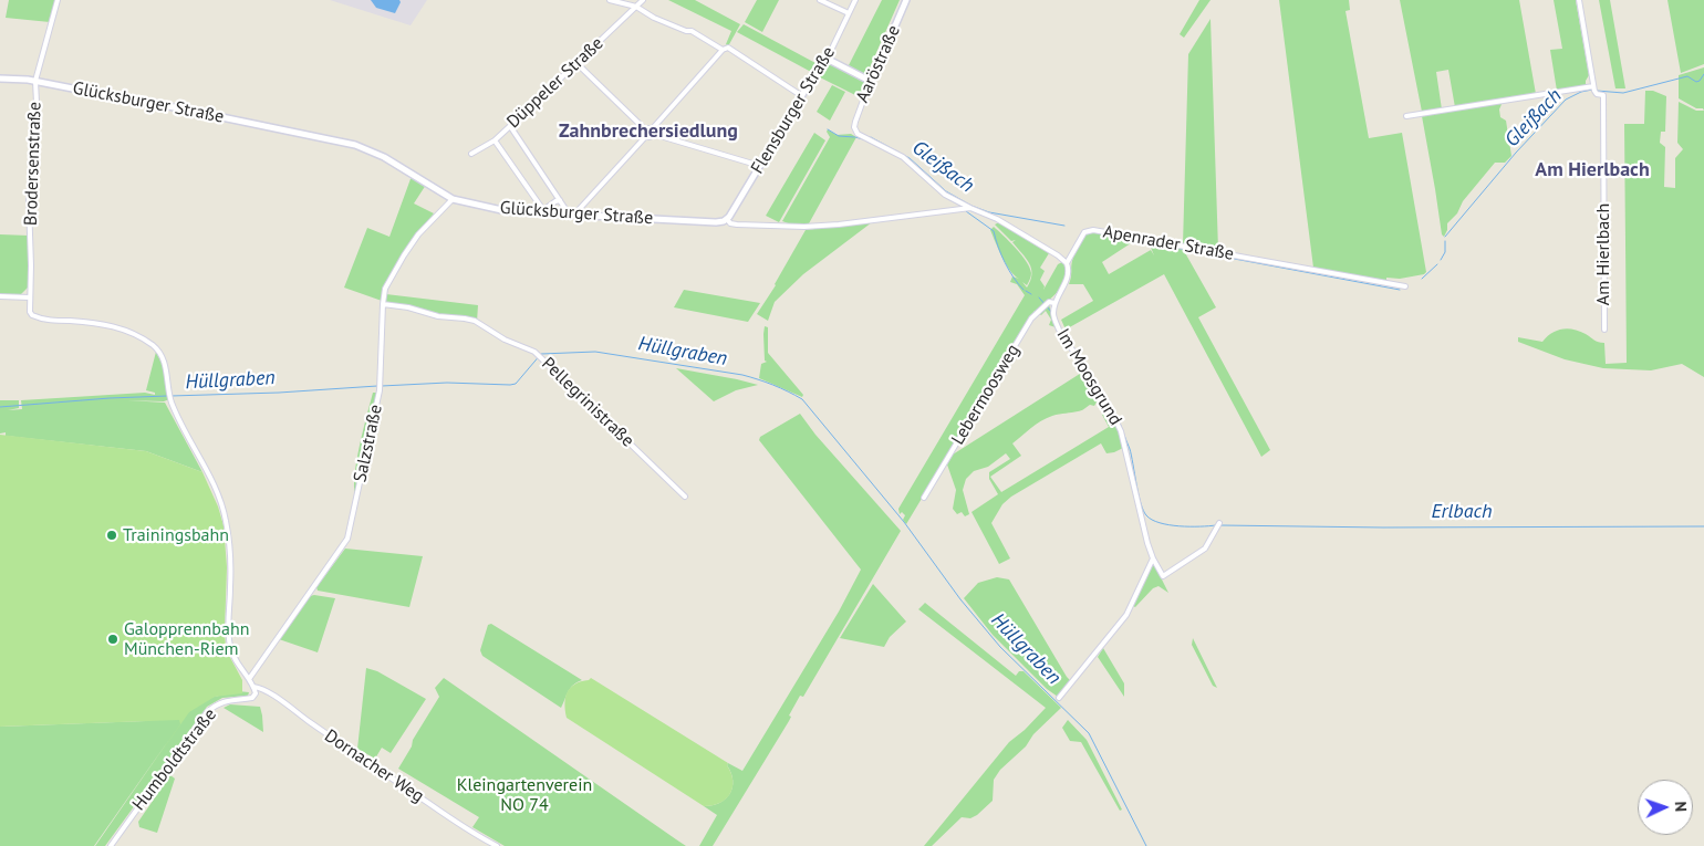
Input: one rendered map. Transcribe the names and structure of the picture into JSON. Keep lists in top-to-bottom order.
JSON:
{
  "streets": {
    "street": [
      "Aaröstraße",
      "Düppeler Straße",
      "Glücksburger Straße",
      "Flensburger Straße",
      "Brodersenstraße",
      "Apenrader Straße",
      "Am Hierlbach",
      "Im Moosgrund",
      "Lebermoosweg",
      "Pellegrinistraße",
      "Salzstraße",
      "Humboldtstraße",
      "Dornacher Weg"
    ]
  },
  "crossings": [
    ["Aaröstraße", "Glücksburger Straße"],
    ["Glücksburger Straße", "Flensburger Straße"],
    ["Glücksburger Straße", "Brodersenstraße"],
    ["Glücksburger Straße", "Salzstraße"],
    ["Apenrader Straße", "Im Moosgrund"],
    ["Im Moosgrund", "Lebermoosweg"],
    ["Pellegrinistraße", "Salzstraße"],
    ["Humboldtstraße", "Dornacher Weg"]
  ],
  "districts": ["Zahnbrechersiedlung", "Am Hierlbach"],
  "water": ["Gleißach", "Hüllgraben", "Erlbach"],
  "parks": ["Kleingartenverein NO 74"],
  "places": ["Trainingsbahn", "Galopprennbahn München-Riem"],
  "north": "right"
}
